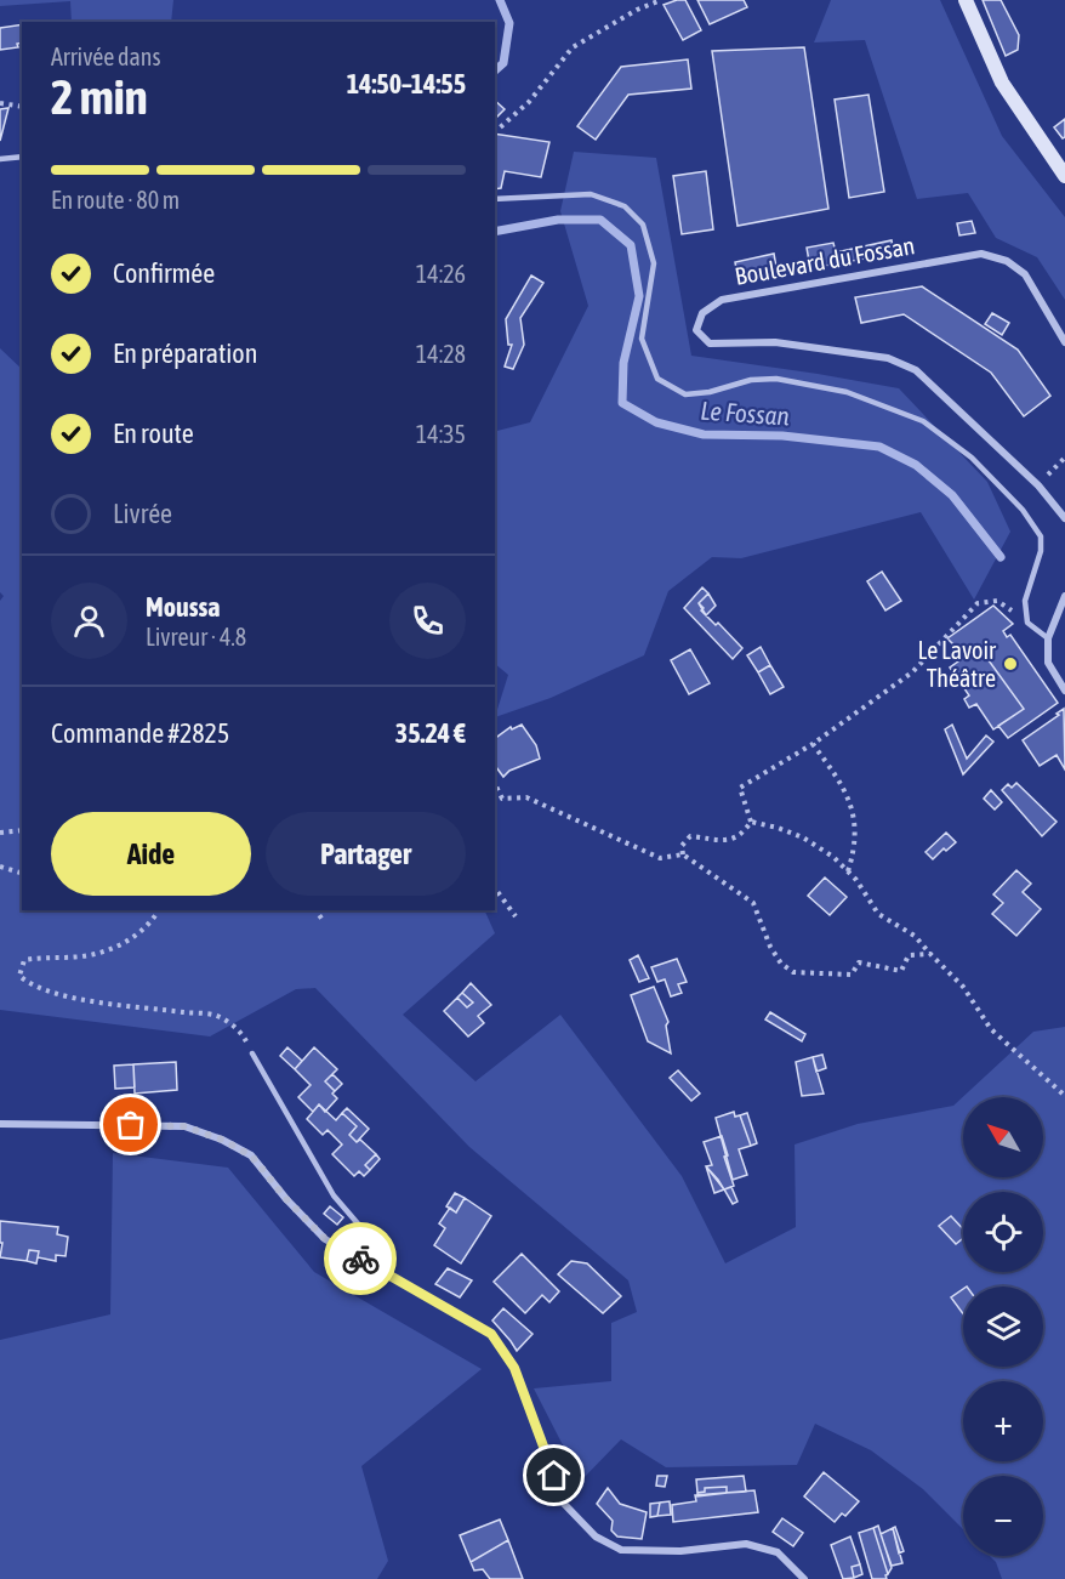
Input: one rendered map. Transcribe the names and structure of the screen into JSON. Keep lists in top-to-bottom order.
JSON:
{
  "streets": {
    "street": ["Boulevard du Fossan"]
  },
  "water": ["Le Fossan"],
  "places": ["Le Lavoir Théâtre"],
  "north": "top left",
  "page": {
    "heading": ["2 min", "Arrivée dans", "14:50–14:55"],
    "panel": [
      "Moussa",
      "Livreur · 4.8",
      "Commande #2825",
      "35.24 €"
    ],
    "bar": "En route · 80 m",
    "list": [
      ["Confirmée", "14:26"],
      ["En préparation", "14:28"],
      ["En route", "14:35"],
      "Livrée"
    ],
    "buttons": ["Aide", "Partager"],
    "map_buttons": ["+", "−"]
  }
}
